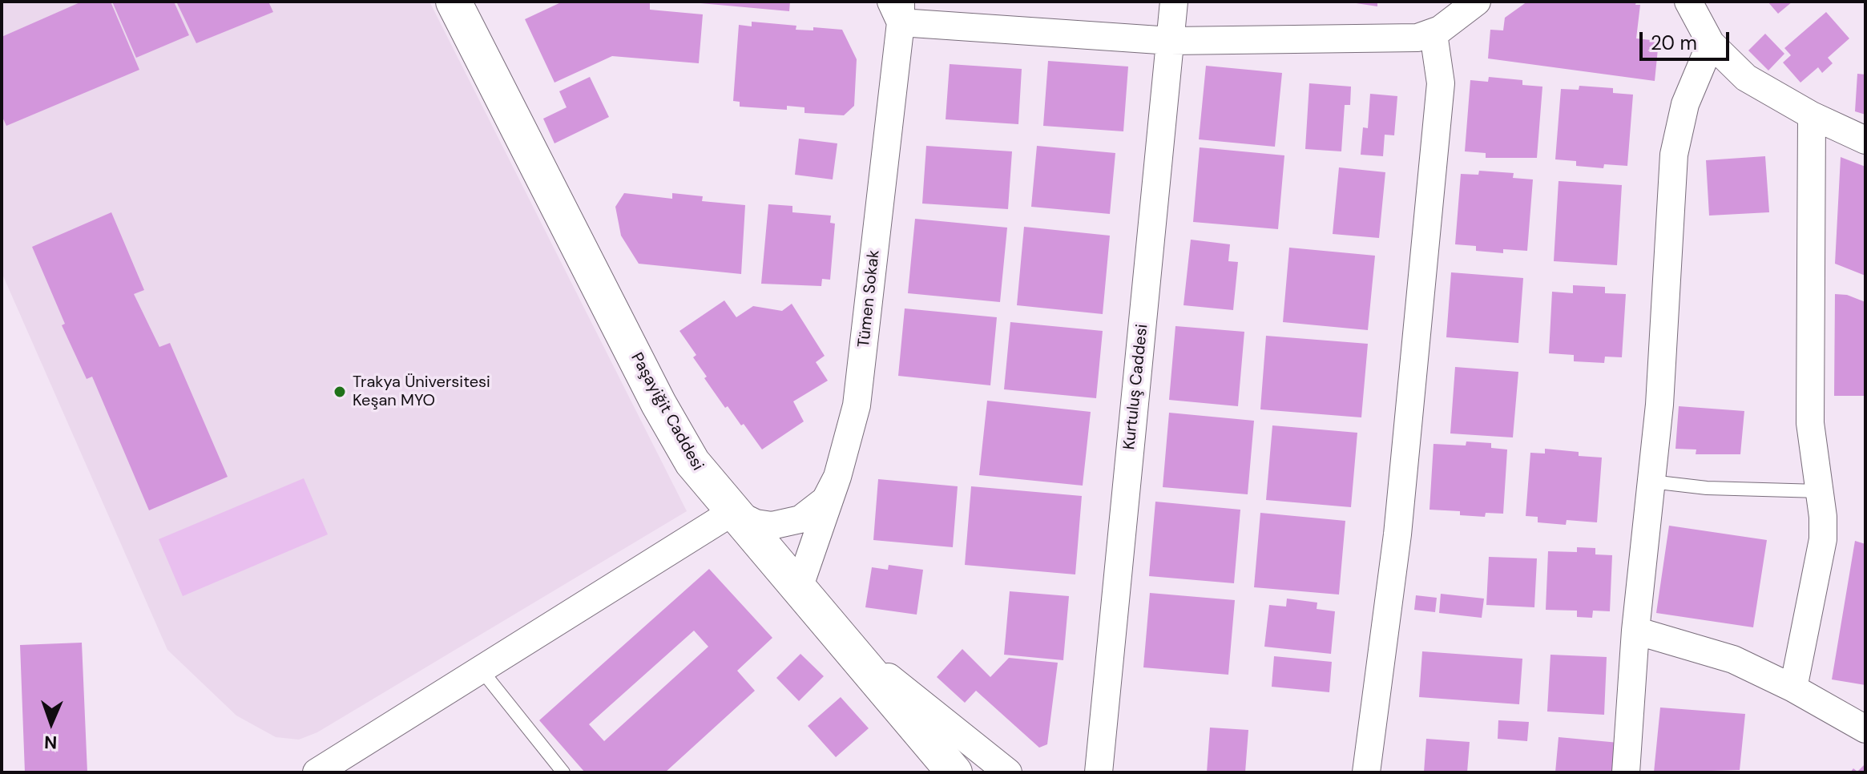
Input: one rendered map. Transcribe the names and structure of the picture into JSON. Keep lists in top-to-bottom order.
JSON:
{
  "streets": {
    "main road": ["Paşayiğit Caddesi"],
    "street": ["Tümen Sokak", "Kurtuluş Caddesi"]
  },
  "crossings": [
    ["Tümen Sokak", "Paşayiğit Caddesi"]
  ],
  "places": ["Trakya Üniversitesi Keşan MYO"],
  "scale_bar": "20 m",
  "north": "bottom"
}
